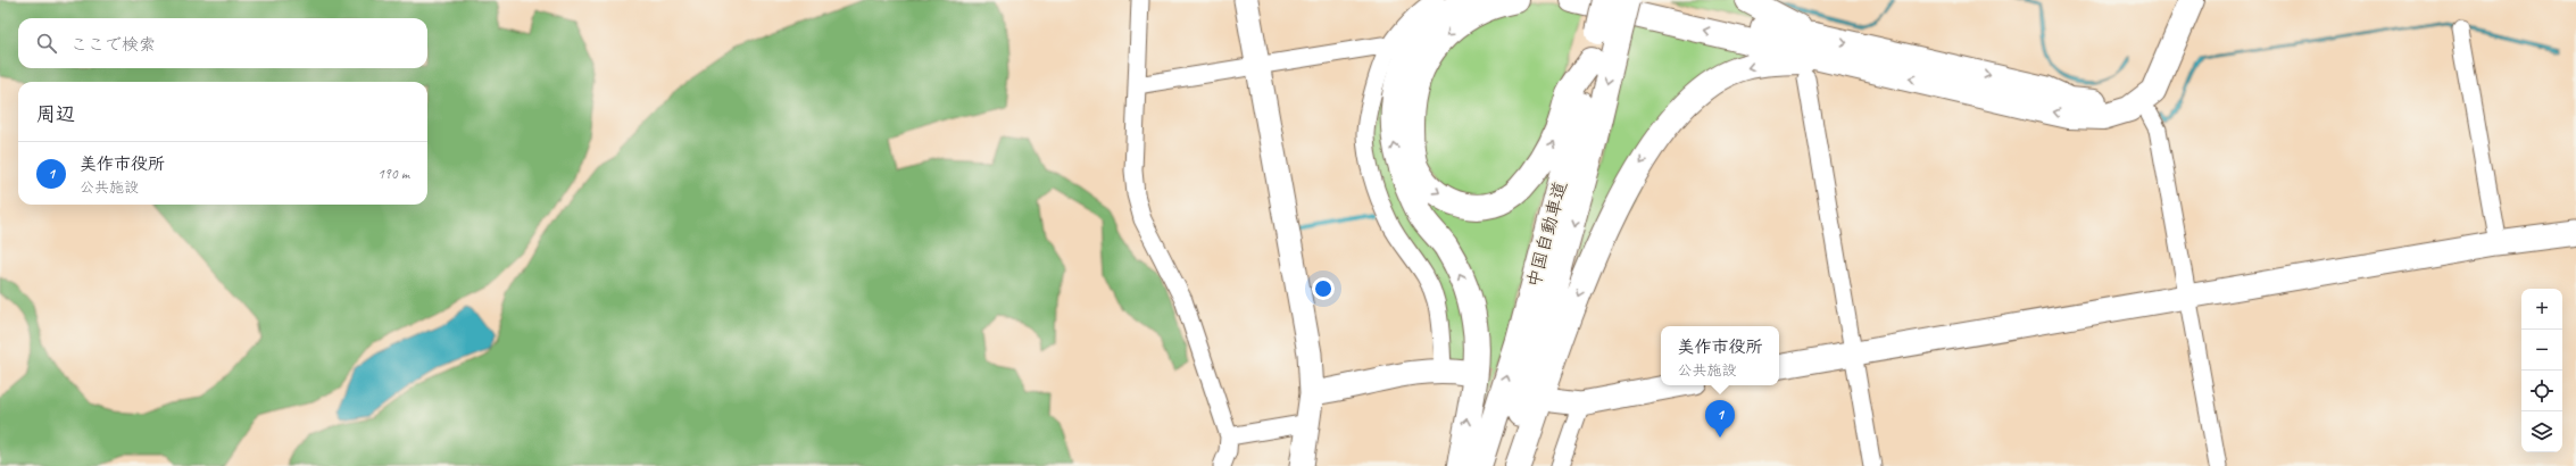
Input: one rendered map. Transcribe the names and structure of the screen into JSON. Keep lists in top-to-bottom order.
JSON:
{
  "streets": {
    "highway": ["中国自動車道"]
  },
  "page": {
    "search": "ここで検索",
    "heading": "周辺",
    "list": [
      {
        "mark": "1",
        "name": "美作市役所",
        "note": "公共施設",
        "value": "190 m"
      }
    ],
    "map_buttons": ["+", "−"],
    "popup": ["美作市役所", "公共施設"],
    "pins": "1"
  }
}
